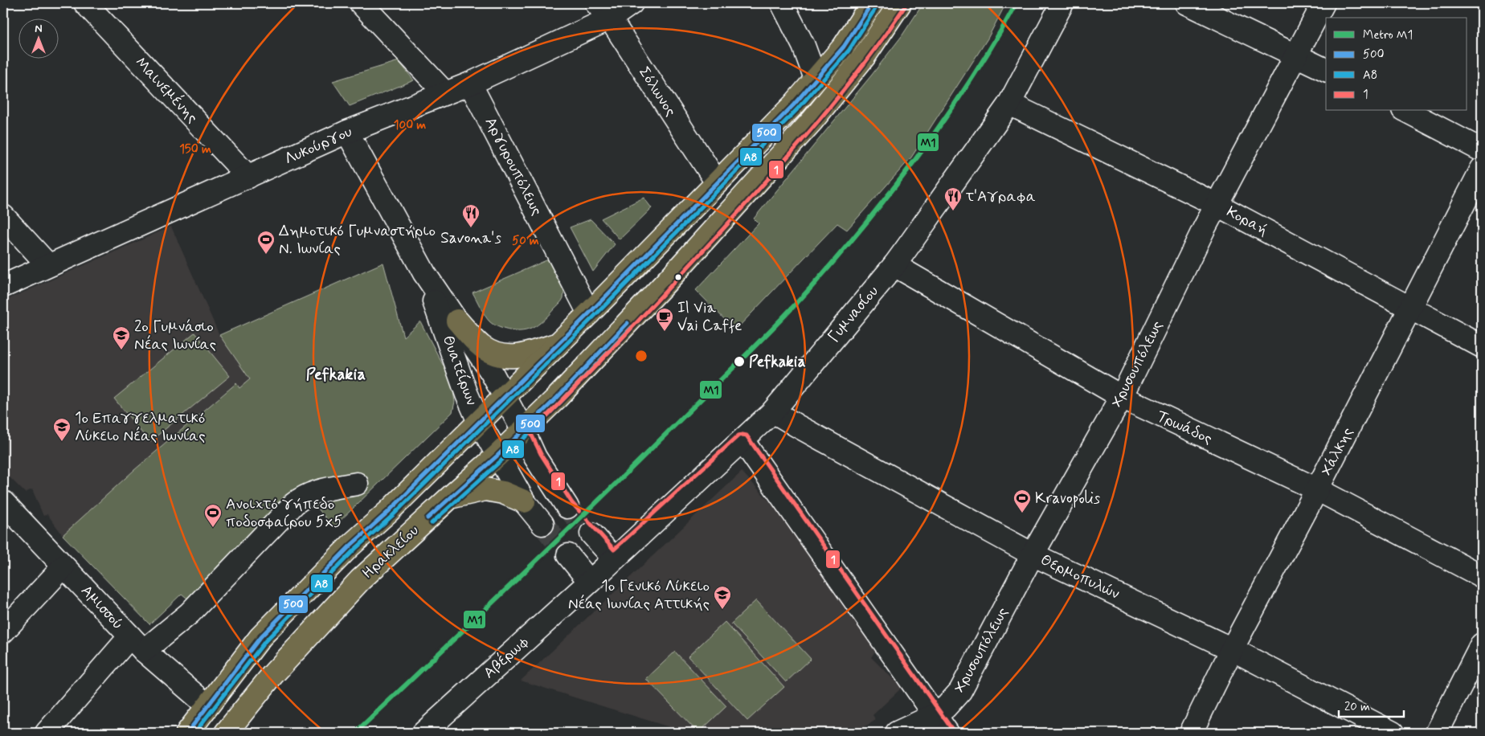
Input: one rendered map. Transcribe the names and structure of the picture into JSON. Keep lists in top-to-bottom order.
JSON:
{
  "streets": {
    "main road": ["Ηρακλείου"],
    "street": [
      "Μαινεμένης",
      "Σόλωνος",
      "Λυκούργου",
      "Αργυρουπόλεως",
      "Κοραή",
      "Γυμνασίου",
      "Χρυσουπόλεως",
      "Θυατείρων",
      "Τρωάδος",
      "Χάλκης",
      "Θερμοπυλών",
      "Αμισσού",
      "Αβέρωφ"
    ]
  },
  "crossings": [
    ["Μαινεμένης", "Λυκούργου"],
    ["Σόλωνος", "Λυκούργου"],
    ["Σόλωνος", "Ηρακλείου"],
    ["Λυκούργου", "Αργυρουπόλεως"],
    ["Λυκούργου", "Θυατείρων"],
    ["Αργυρουπόλεως", "Ηρακλείου"],
    ["Κοραή", "Γυμνασίου"],
    ["Κοραή", "Χρυσουπόλεως"],
    ["Κοραή", "Χάλκης"],
    ["Γυμνασίου", "Τρωάδος"],
    ["Γυμνασίου", "Θερμοπυλών"],
    ["Γυμνασίου", "Αβέρωφ"],
    ["Χρυσουπόλεως", "Τρωάδος"],
    ["Χρυσουπόλεως", "Θερμοπυλών"],
    ["Θυατείρων", "Ηρακλείου"],
    ["Τρωάδος", "Χάλκης"],
    ["Χάλκης", "Θερμοπυλών"],
    ["Ηρακλείου", "Αμισσού"]
  ],
  "districts": ["Pefkakia"],
  "places": {
    "restaurant": ["τ'Αγραφα", "Savona's"],
    "sports": ["Δημοτικό Γυμναστήριο Ν. Ιωνίας", "Kravopolis", "Ανοιχτό γήπεδο ποδοσφαίρου 5x5"],
    "cafe": ["Il Via Vai Caffe"],
    "school or university": ["2ο Γυμνάσιο Νέας Ιωνίας", "1ο Επαγγελματικό Λύκειο Νέας Ιωνίας", "1ο Γενικό Λύκειο Νέας Ιωνίας Αττικής"],
    "other": ["Pefkakia"]
  },
  "lines": [
    "metro line Μ1",
    "transit line 500",
    "transit line A8",
    "transit line 1"
  ],
  "legend": [
    "Metro Μ1",
    "500",
    "A8",
    "1"
  ],
  "scale_bar": "20 m",
  "north": "top",
  "rings": ["100 m", "150 m", "50 m"]
}
